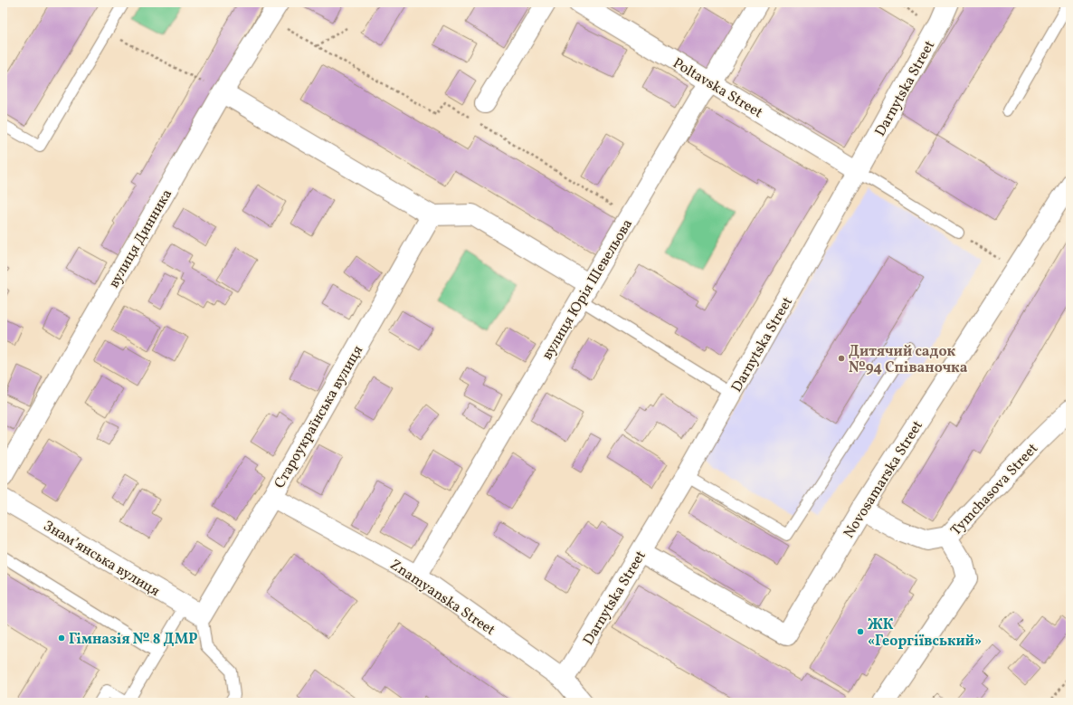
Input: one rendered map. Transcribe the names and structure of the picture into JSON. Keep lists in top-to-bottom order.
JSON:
{
  "streets": {
    "street": [
      "Poltavska Street",
      "Darnytska Street",
      "вулиця Динника",
      "вулиця Юрія Шевельова",
      "Староукраїнська вулиця",
      "Novosamarska Street",
      "Tymchasova Street",
      "Знамʼянська вулиця",
      "Znamyanska Street"
    ]
  },
  "crossings": [
    ["Poltavska Street", "Darnytska Street"],
    ["Poltavska Street", "вулиця Юрія Шевельова"],
    ["Darnytska Street", "Novosamarska Street"],
    ["Darnytska Street", "Znamyanska Street"],
    ["вулиця Юрія Шевельова", "Znamyanska Street"],
    ["Староукраїнська вулиця", "Знамʼянська вулиця"],
    ["Староукраїнська вулиця", "Znamyanska Street"]
  ],
  "places": ["Дитячий садок №94 Співаночка", "ЖК «Георгіївський»", "Гімназія № 8 ДМР"]
}
